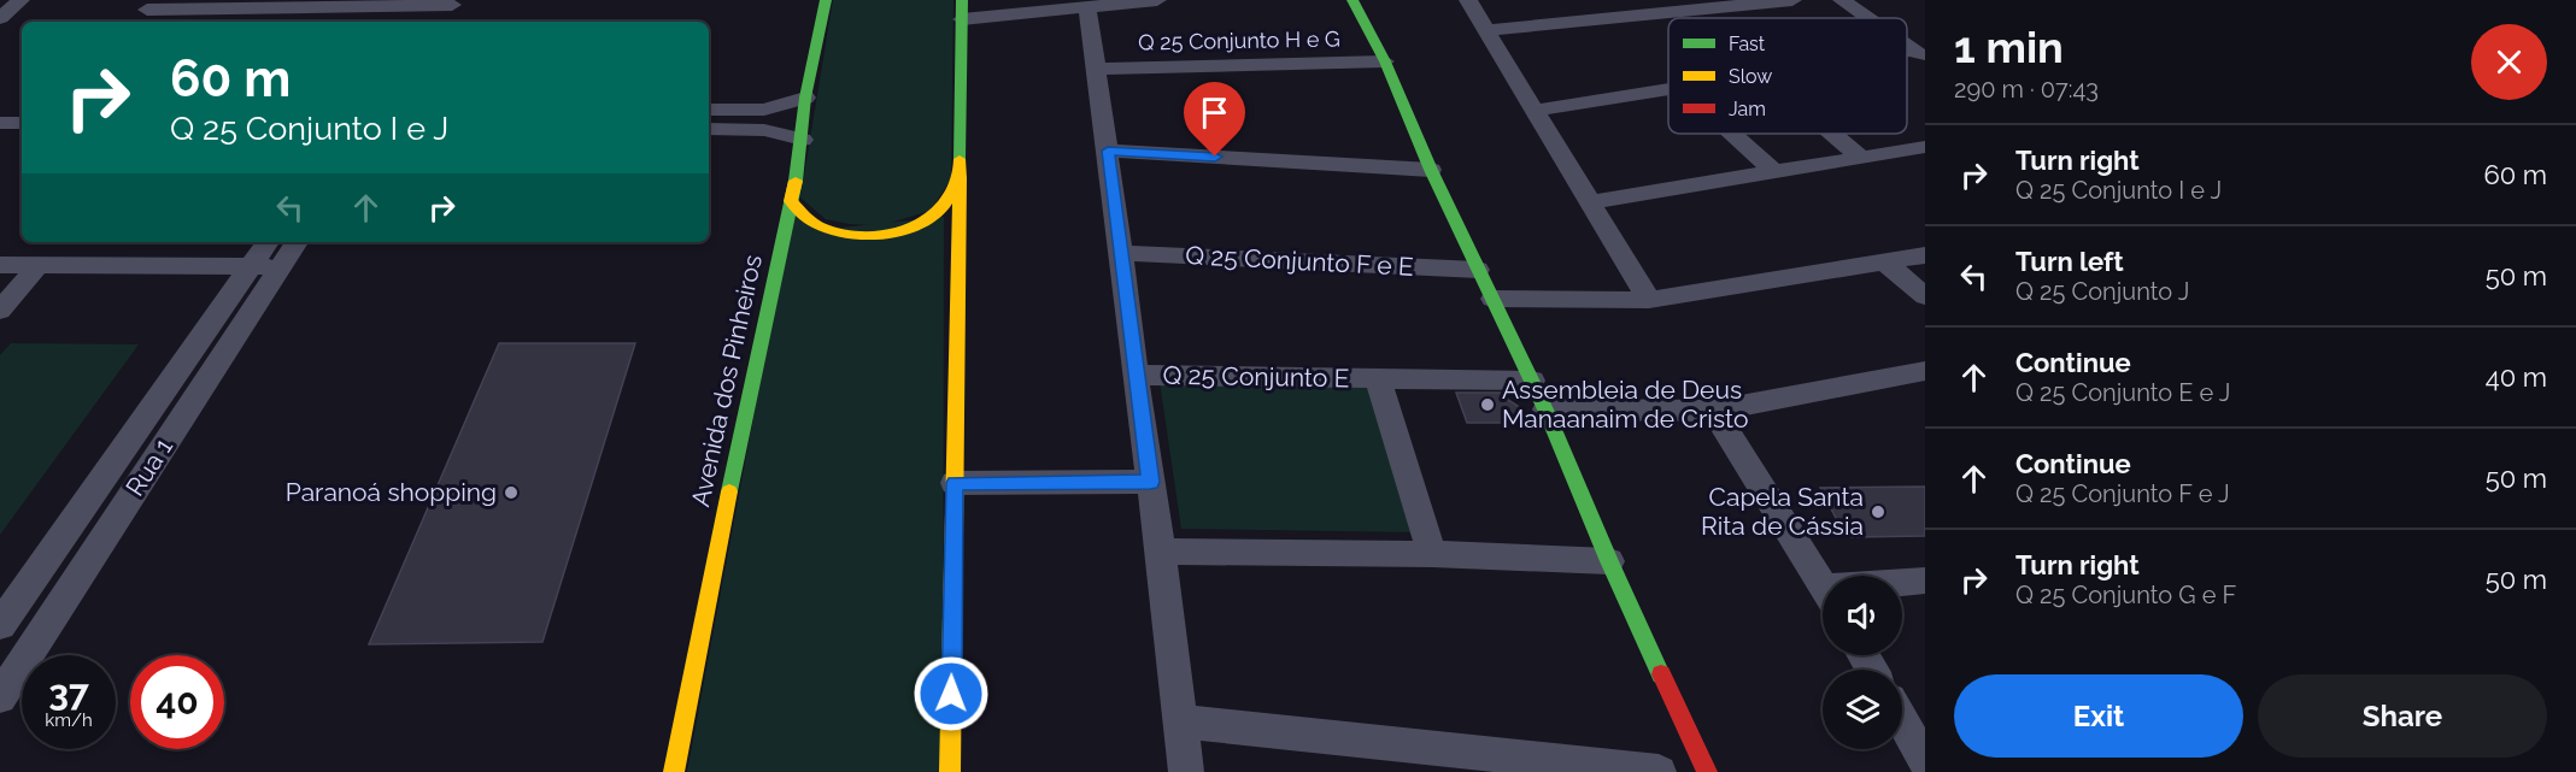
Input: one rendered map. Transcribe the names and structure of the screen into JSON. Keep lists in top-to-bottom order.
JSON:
{
  "streets": {
    "street": [
      "Q 25 Conjunto H e G",
      "Q 25 Conjunto F e E",
      "Q 25 Conjunto E",
      "Avenida dos Pinheiros",
      "Rua 1"
    ]
  },
  "places": ["Assembleia de Deus Manaanaim de Cristo", "Paranoá shopping", "Capela Santa Rita de Cássia"],
  "legend": ["Fast", "Slow", "Jam"],
  "page": {
    "heading": ["1 min", "290 m · 07:43"],
    "turn": ["60 m", "Q 25 Conjunto I e J"],
    "list": [
      {
        "name": "Turn right",
        "note": "Q 25 Conjunto I e J",
        "value": "60 m"
      },
      {
        "name": "Turn left",
        "note": "Q 25 Conjunto J",
        "value": "50 m"
      },
      {
        "name": "Continue",
        "note": "Q 25 Conjunto E e J",
        "value": "40 m"
      },
      {
        "name": "Continue",
        "note": "Q 25 Conjunto F e J",
        "value": "50 m"
      },
      {
        "name": "Turn right",
        "note": "Q 25 Conjunto G e F",
        "value": "50 m"
      }
    ],
    "speed": "37 km/h",
    "limit": "40",
    "buttons": ["Exit", "Share"]
  }
}
